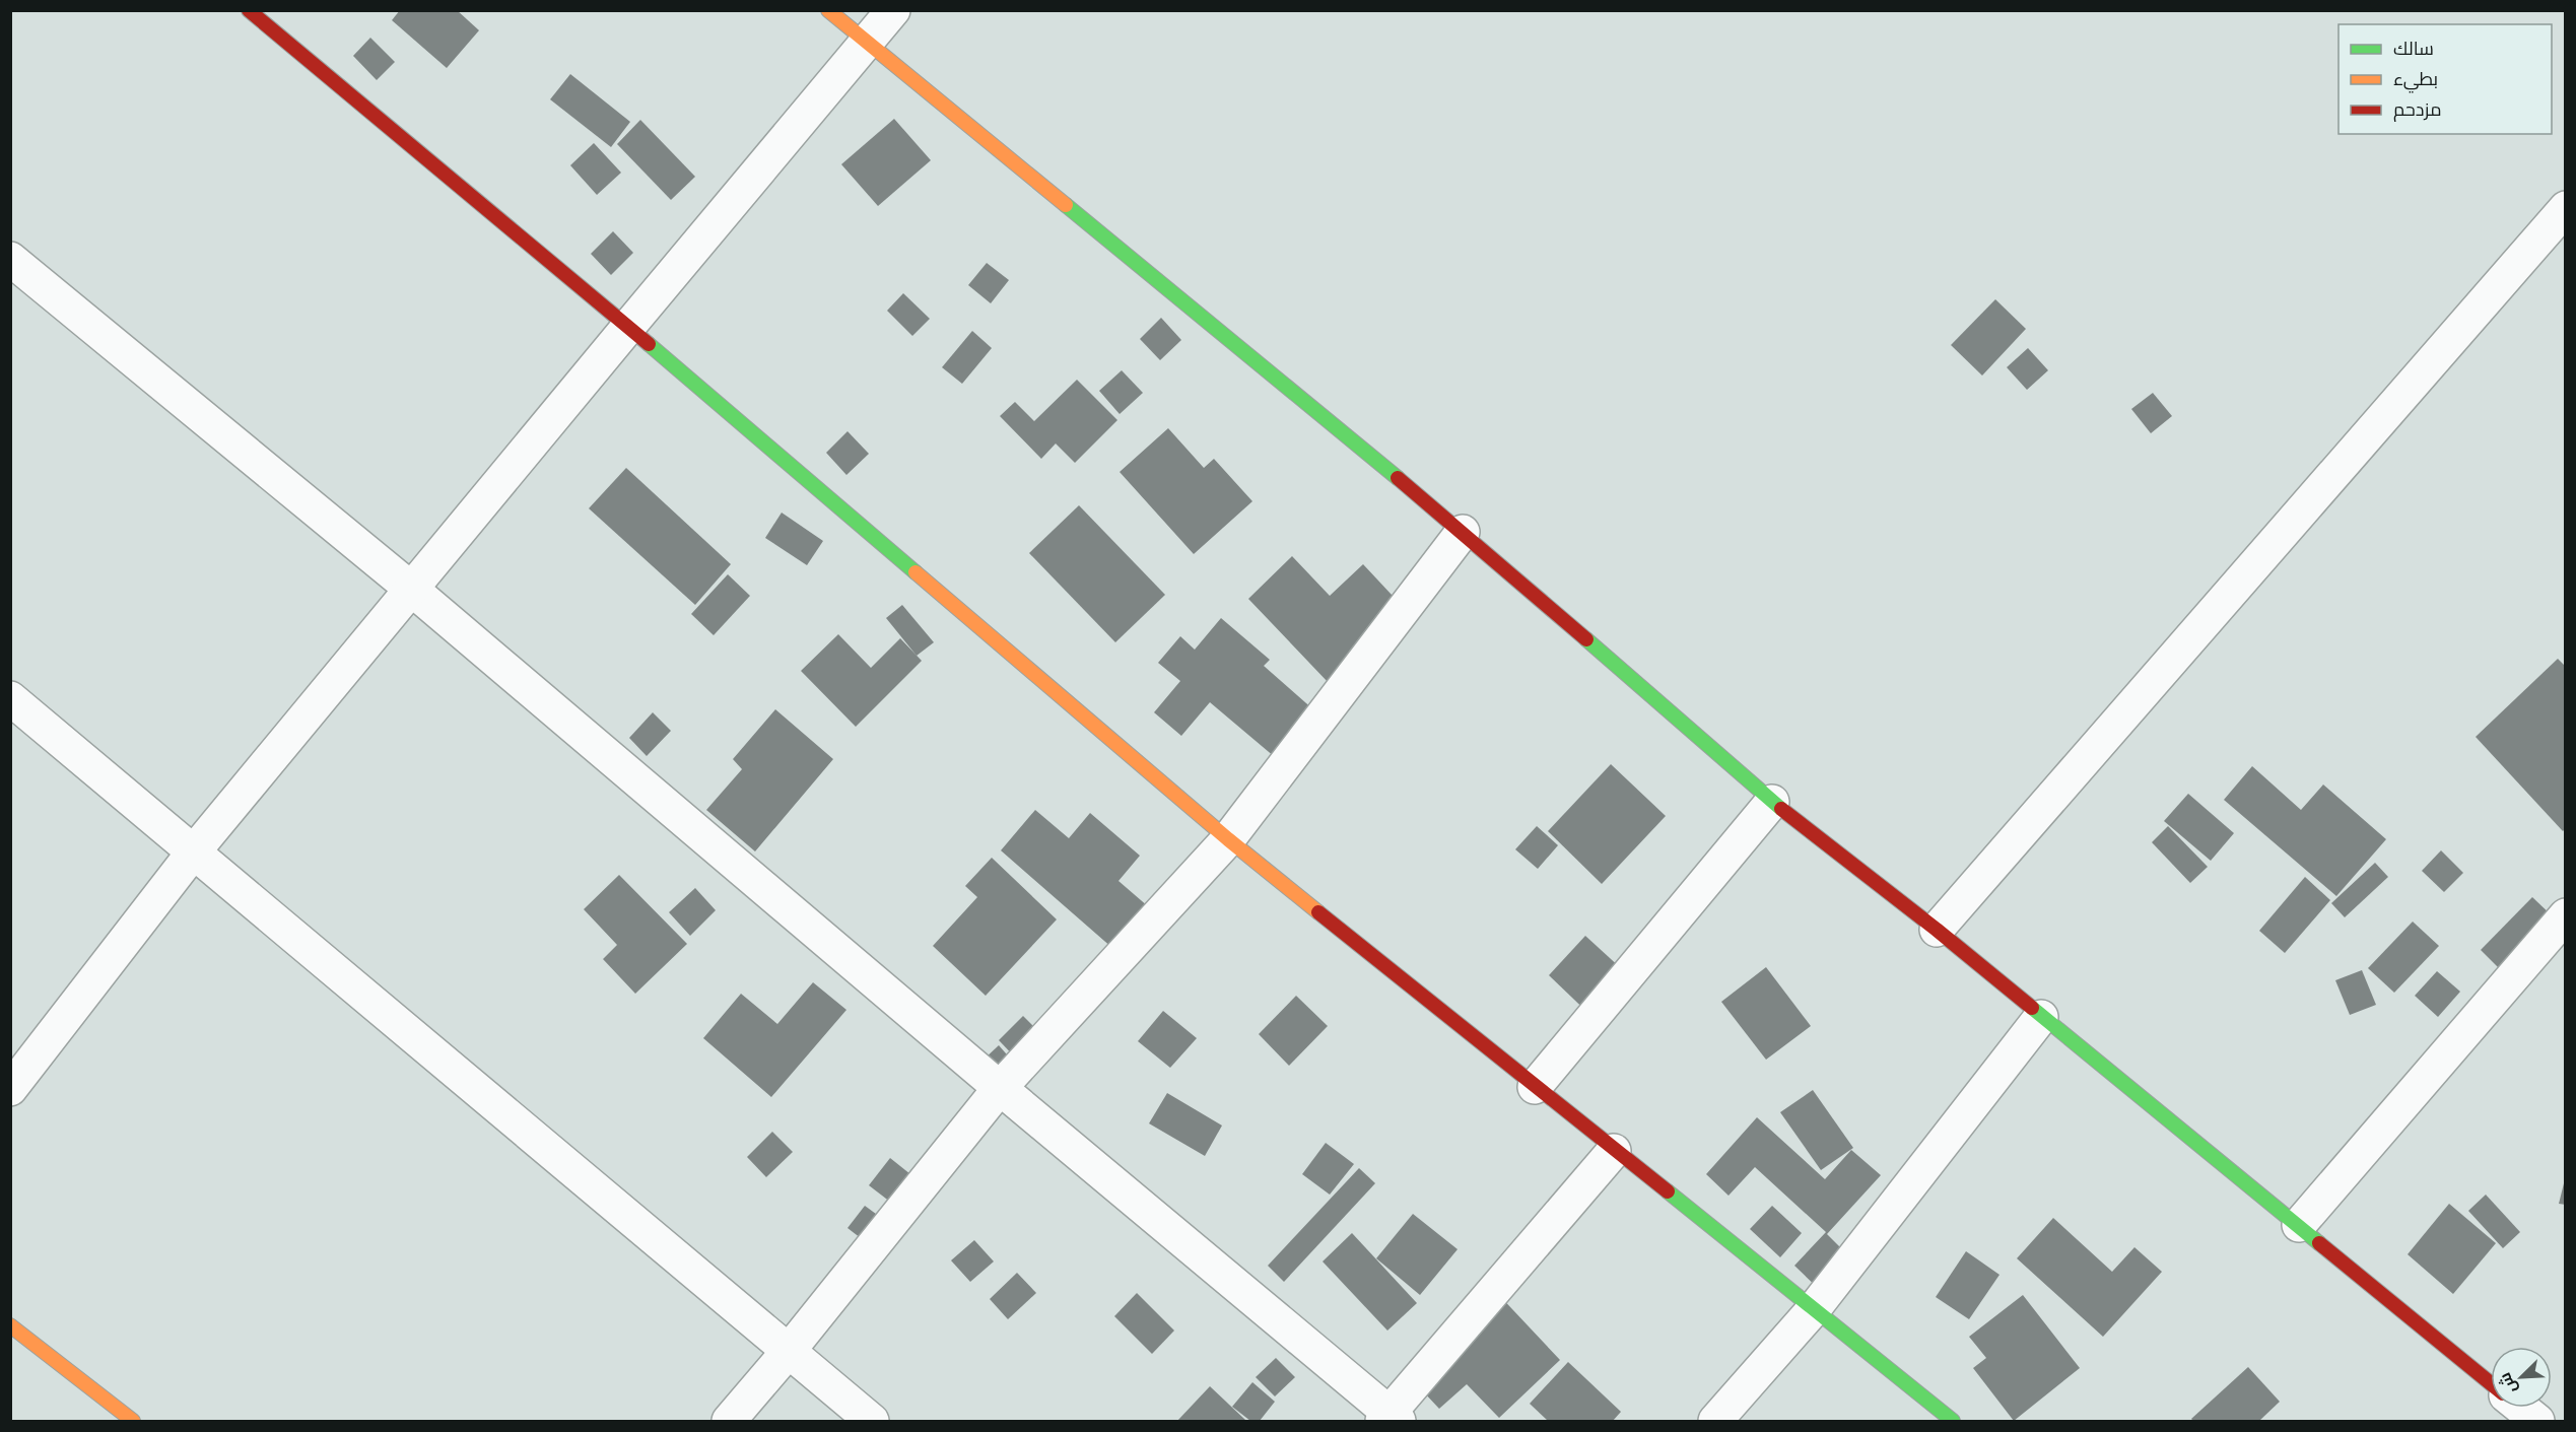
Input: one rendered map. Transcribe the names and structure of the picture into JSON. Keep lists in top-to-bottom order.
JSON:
{
  "legend": ["سالك", "بطيء", "مزدحم"],
  "north": "bottom left"
}
